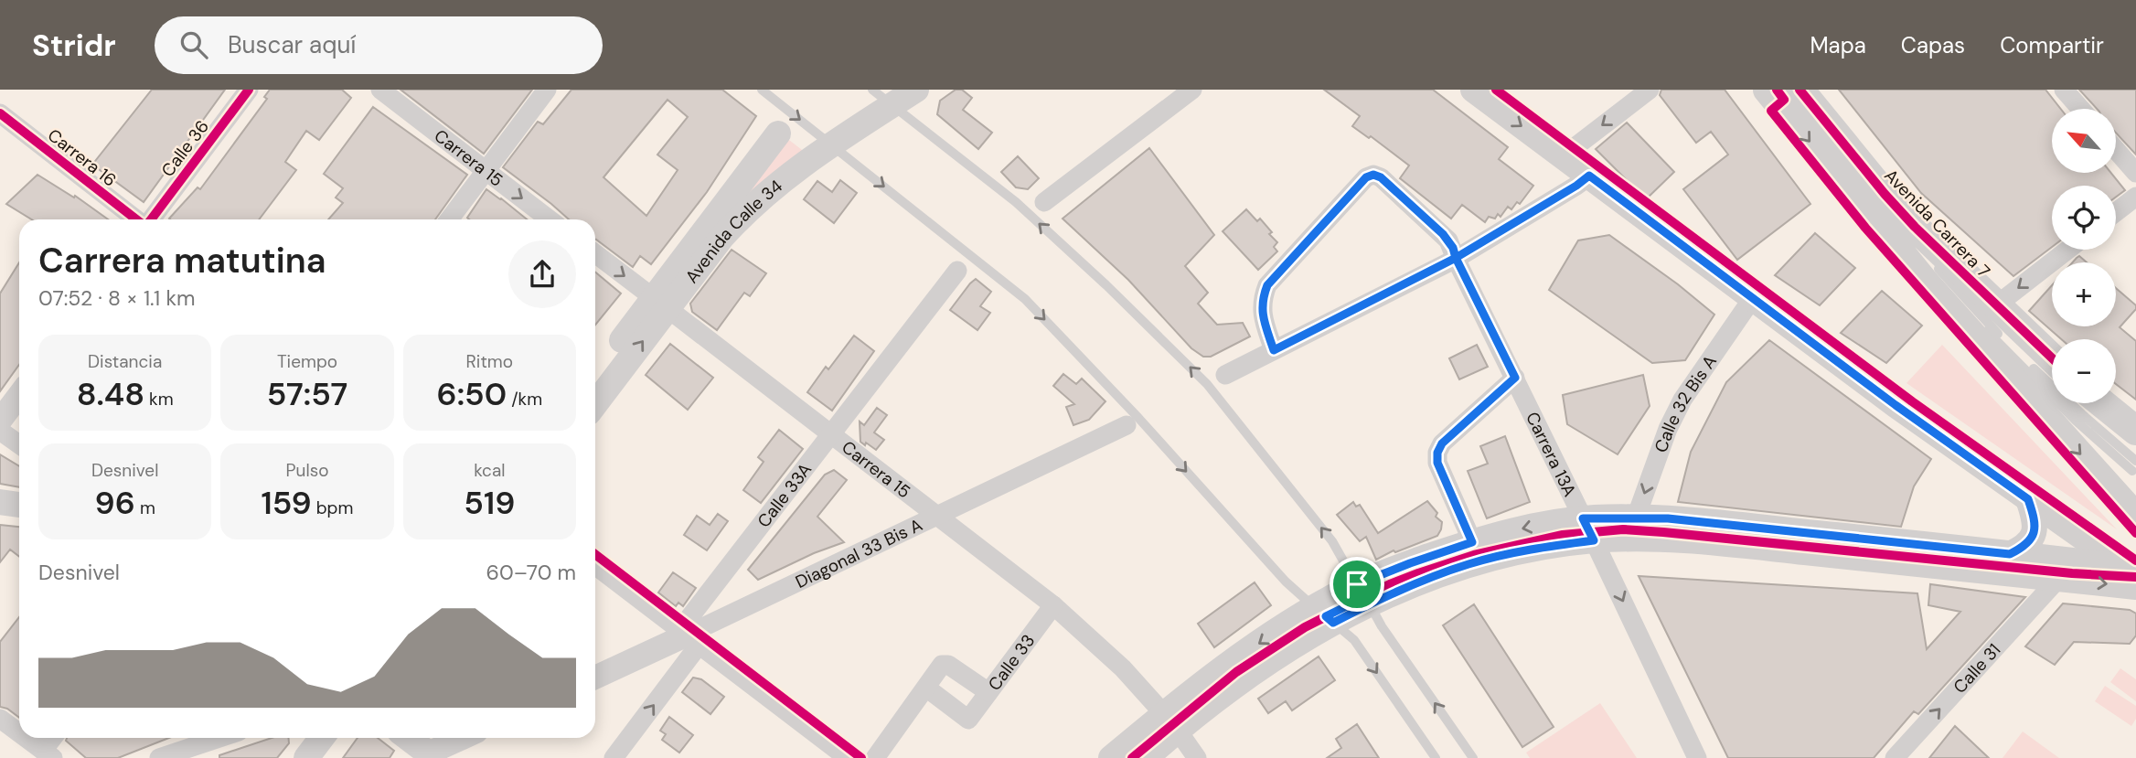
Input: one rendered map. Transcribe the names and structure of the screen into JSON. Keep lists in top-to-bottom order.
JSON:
{
  "streets": {
    "main road": ["Avenida Carrera 7", "Avenida Calle 34"],
    "street": [
      "Calle 36",
      "Carrera 16",
      "Carrera 15",
      "Calle 32 Bis A",
      "Carrera 13A",
      "Calle 33A",
      "Diagonal 33 Bis A",
      "Calle 33",
      "Calle 31"
    ]
  },
  "crossings": [
    ["Carrera 15", "Avenida Calle 34"],
    ["Carrera 15", "Calle 33A"],
    ["Carrera 15", "Diagonal 33 Bis A"],
    ["Carrera 15", "Calle 33"],
    ["Calle 33A", "Diagonal 33 Bis A"]
  ],
  "one_way": ["Calle 32 Bis A", "Calle 31"],
  "north": "top left",
  "page": {
    "header": "Stridr",
    "search": "Buscar aquí",
    "nav": ["Mapa", "Capas", "Compartir"],
    "map_buttons": ["+", "−"],
    "heading": ["Carrera matutina", "07:52 · 8 × 1.1 km"],
    "stats": [
      ["Distancia", "8.48 km"],
      ["Tiempo", "57:57"],
      ["Ritmo", "6:50 /km"],
      ["Desnivel", "96 m"],
      ["Pulso", "159 bpm"],
      ["kcal", "519"]
    ],
    "chart": ["Desnivel", "60–70 m"]
  }
}
